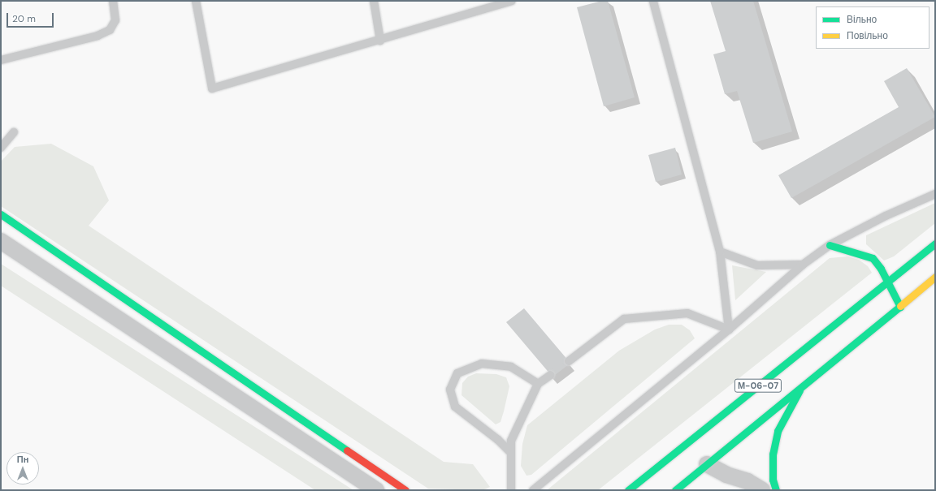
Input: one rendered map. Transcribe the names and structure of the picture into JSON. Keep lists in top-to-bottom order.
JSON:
{
  "streets": {
    "main road": ["М-06-07"]
  },
  "legend": ["Вільно", "Повільно"],
  "scale_bar": "20 m",
  "north": "top"
}
